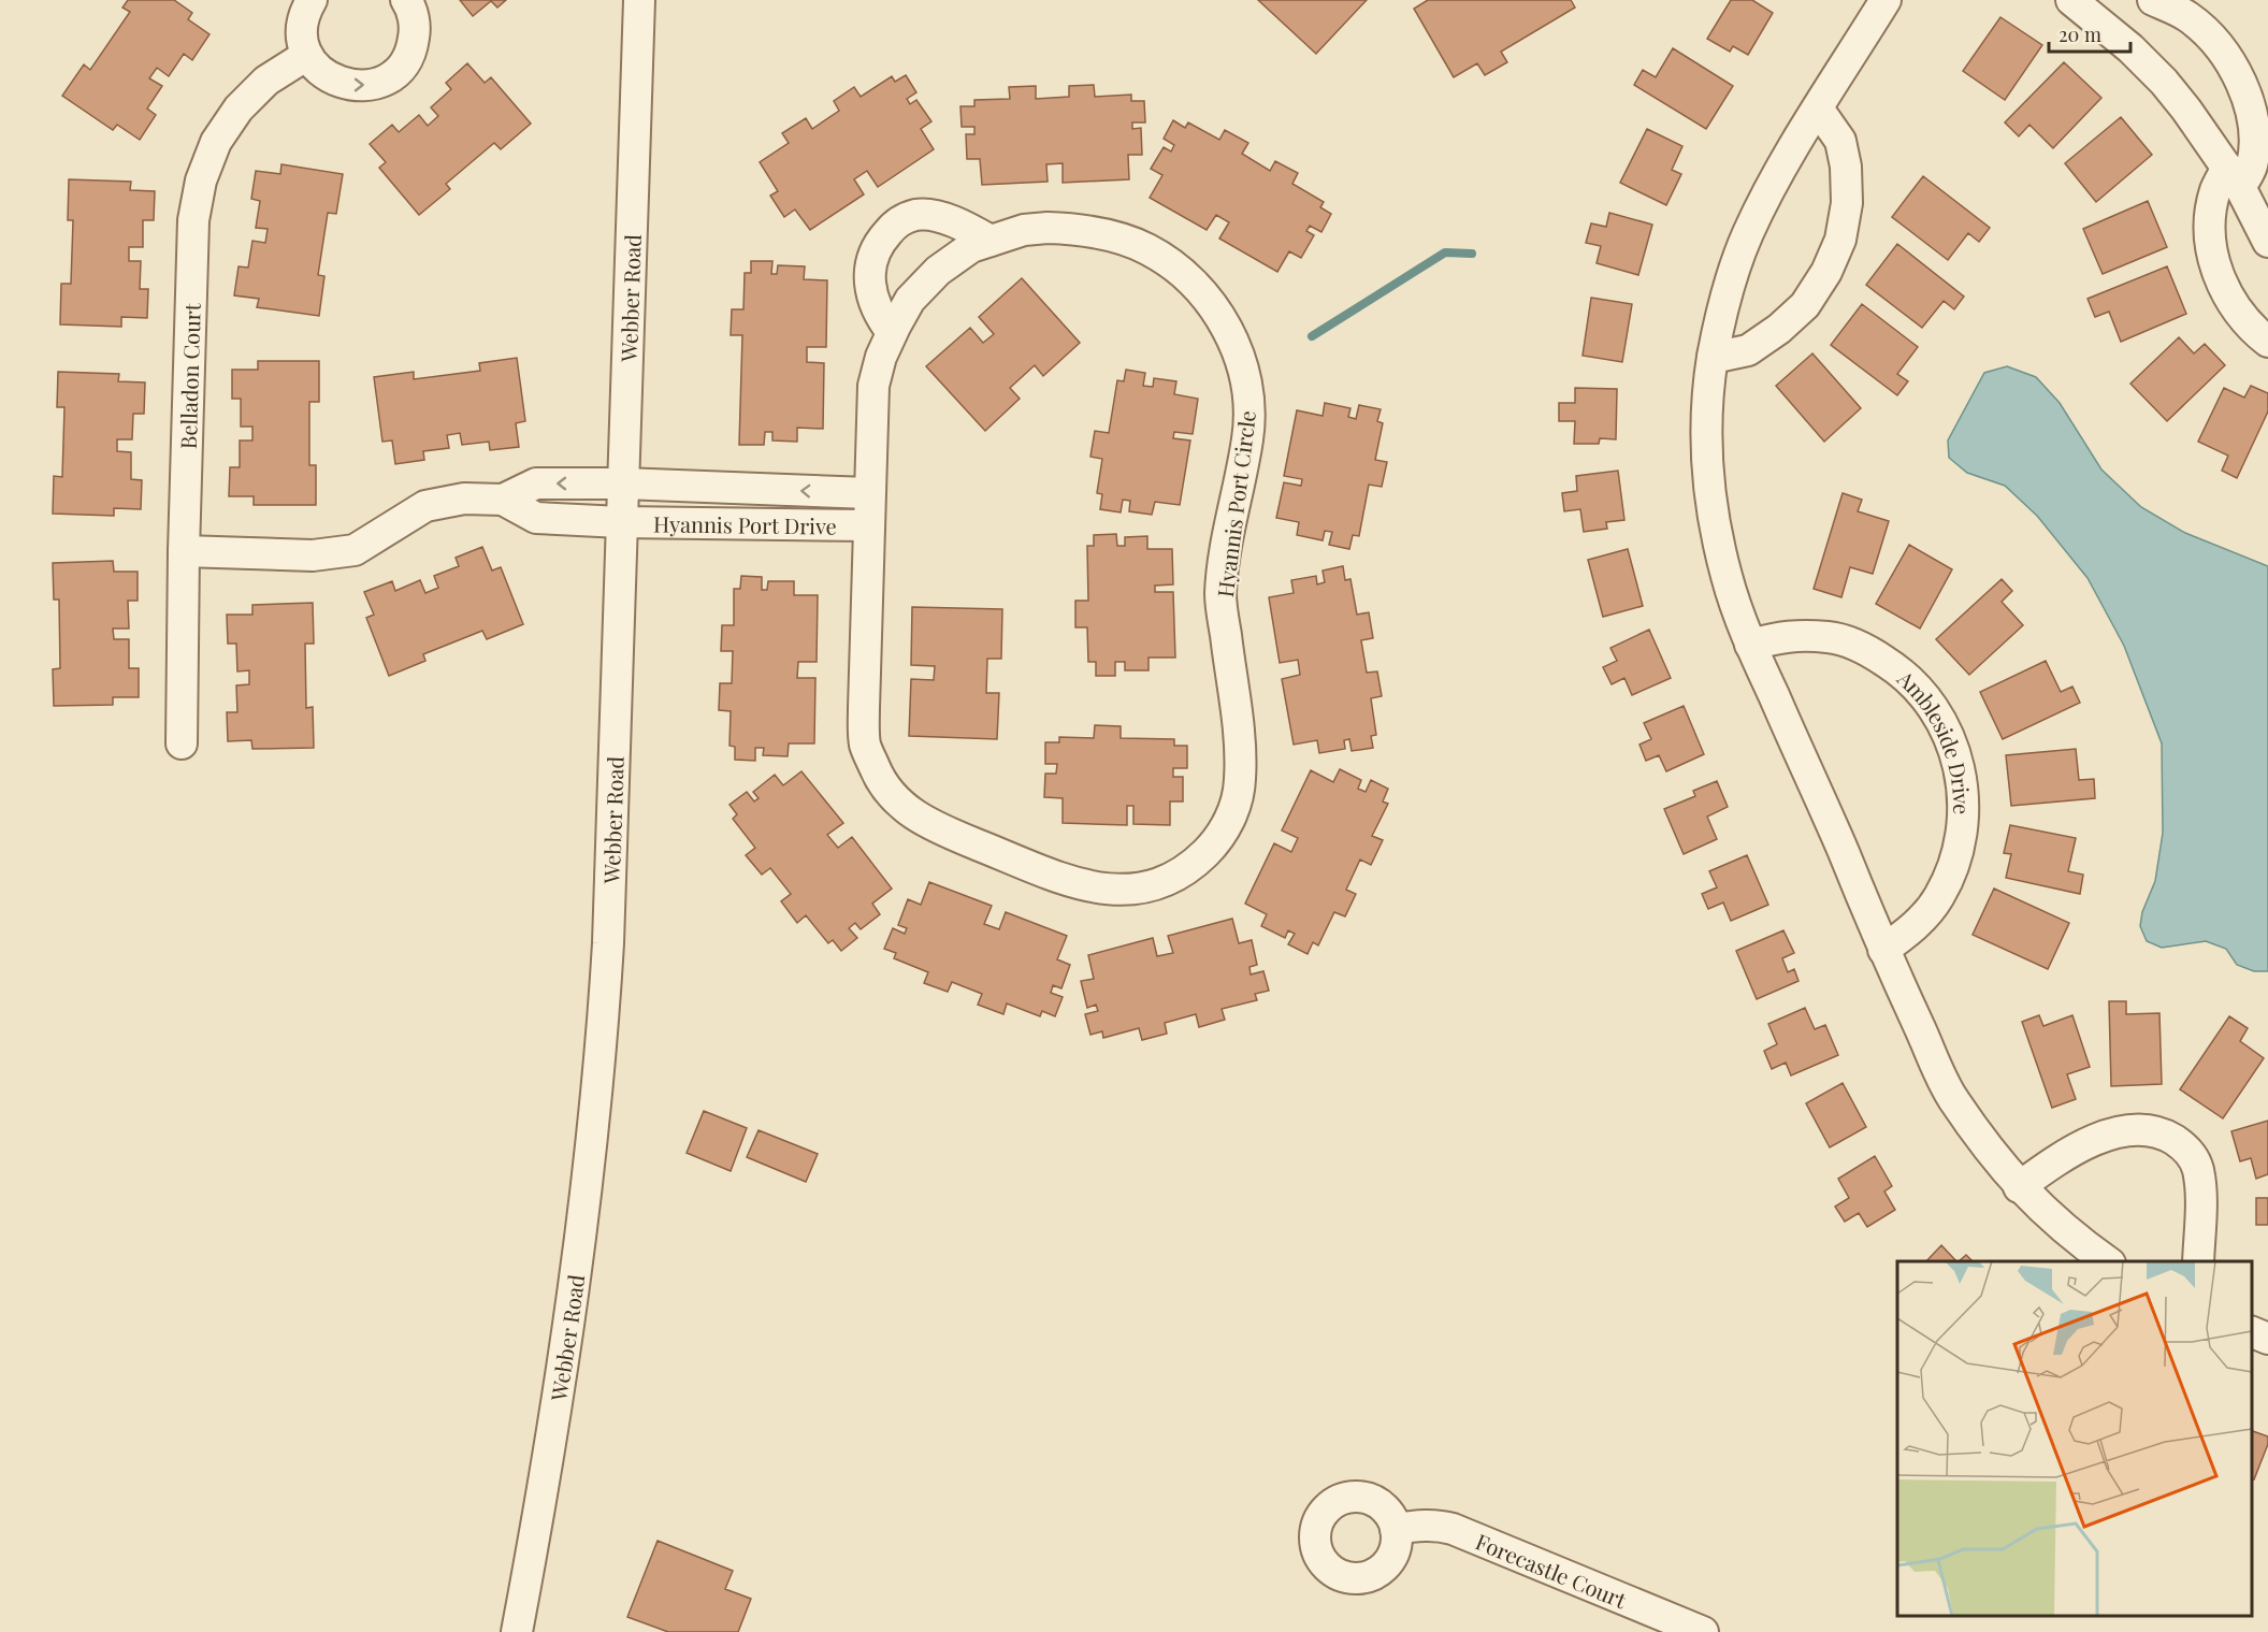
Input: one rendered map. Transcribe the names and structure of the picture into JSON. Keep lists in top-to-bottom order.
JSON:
{
  "streets": {
    "street": [
      "Webber Road",
      "Belladon Court",
      "Hyannis Port Circle",
      "Hyannis Port Drive",
      "Ambleside Drive",
      "Forecastle Court"
    ]
  },
  "crossings": [
    ["Webber Road", "Hyannis Port Drive"],
    ["Hyannis Port Circle", "Hyannis Port Drive"]
  ],
  "scale_bar": "20 m"
}
